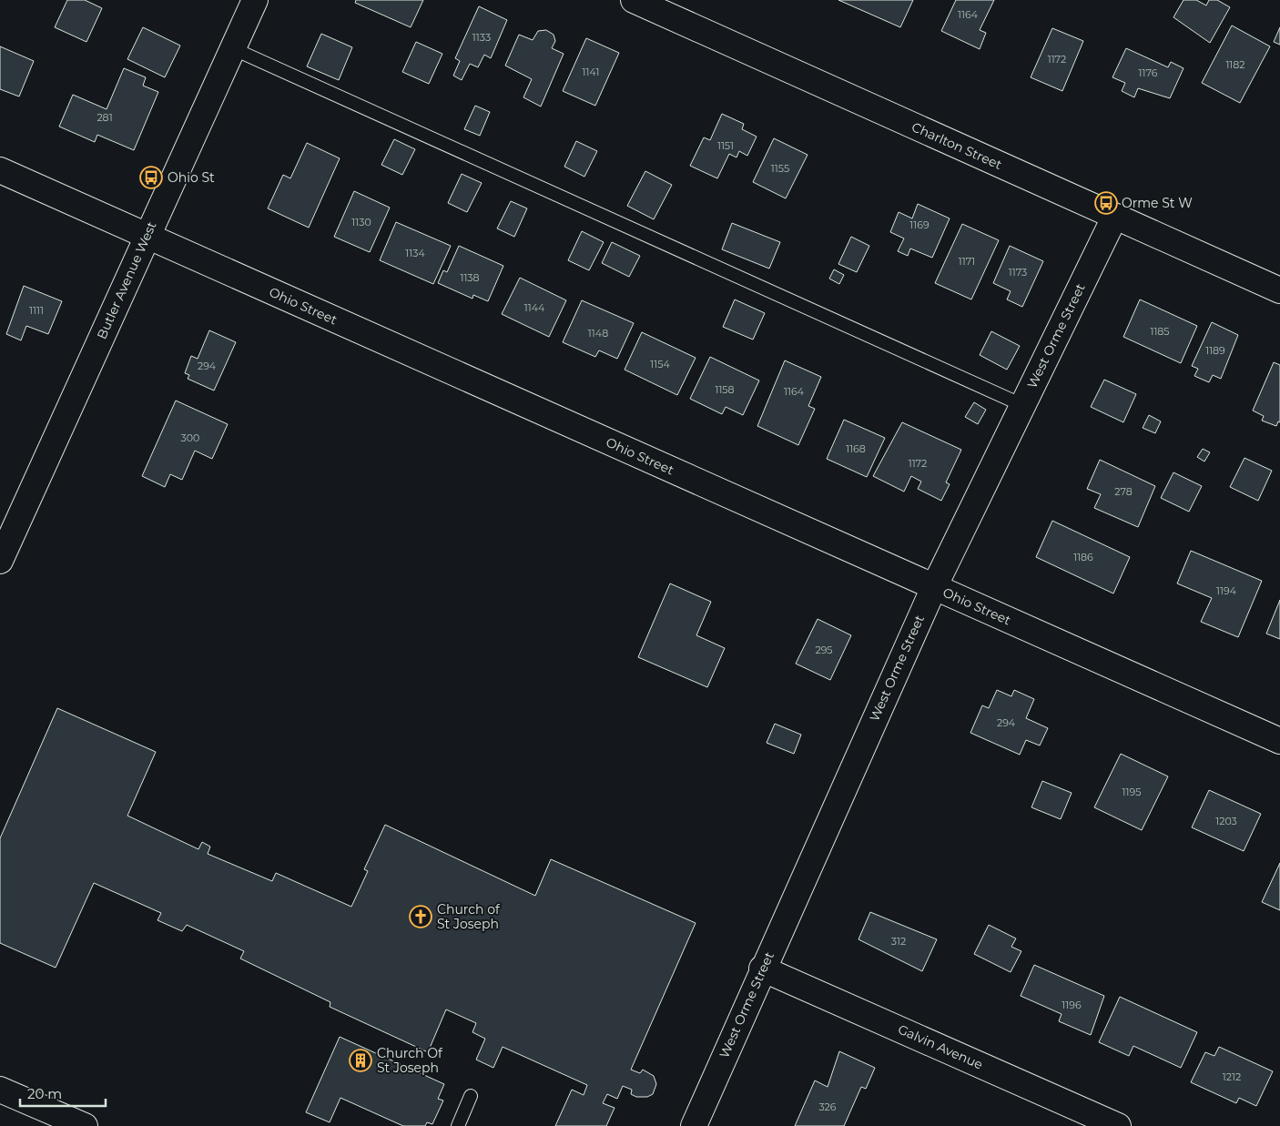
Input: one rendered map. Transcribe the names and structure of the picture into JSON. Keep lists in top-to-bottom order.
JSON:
{
  "streets": {
    "street": [
      "Charlton Street",
      "Butler Avenue West",
      "Ohio Street",
      "West Orme Street",
      "Galvin Avenue"
    ]
  },
  "crossings": [
    ["Charlton Street", "West Orme Street"],
    ["Butler Avenue West", "Ohio Street"],
    ["Ohio Street", "West Orme Street"],
    ["West Orme Street", "Galvin Avenue"]
  ],
  "places": {
    "bus stop": ["Ohio St", "Orme St W"],
    "church": ["Church of St Joseph"],
    "building": ["Church Of St Joseph"]
  },
  "house_numbers": [
    "1164",
    "1133",
    "1172",
    "1182",
    "1141",
    "1176",
    "281",
    "1151",
    "1155",
    "1130",
    "1169",
    "1134",
    "1171",
    "1173",
    "1138",
    "1144",
    "1111",
    "1185",
    "1148",
    "1189",
    "1154",
    "294",
    "1158",
    "1164",
    "300",
    "1168",
    "1172",
    "278",
    "1186",
    "1194",
    "295",
    "294",
    "1195",
    "1203",
    "312",
    "1196",
    "1212",
    "326"
  ],
  "scale_bar": "20 m"
}
